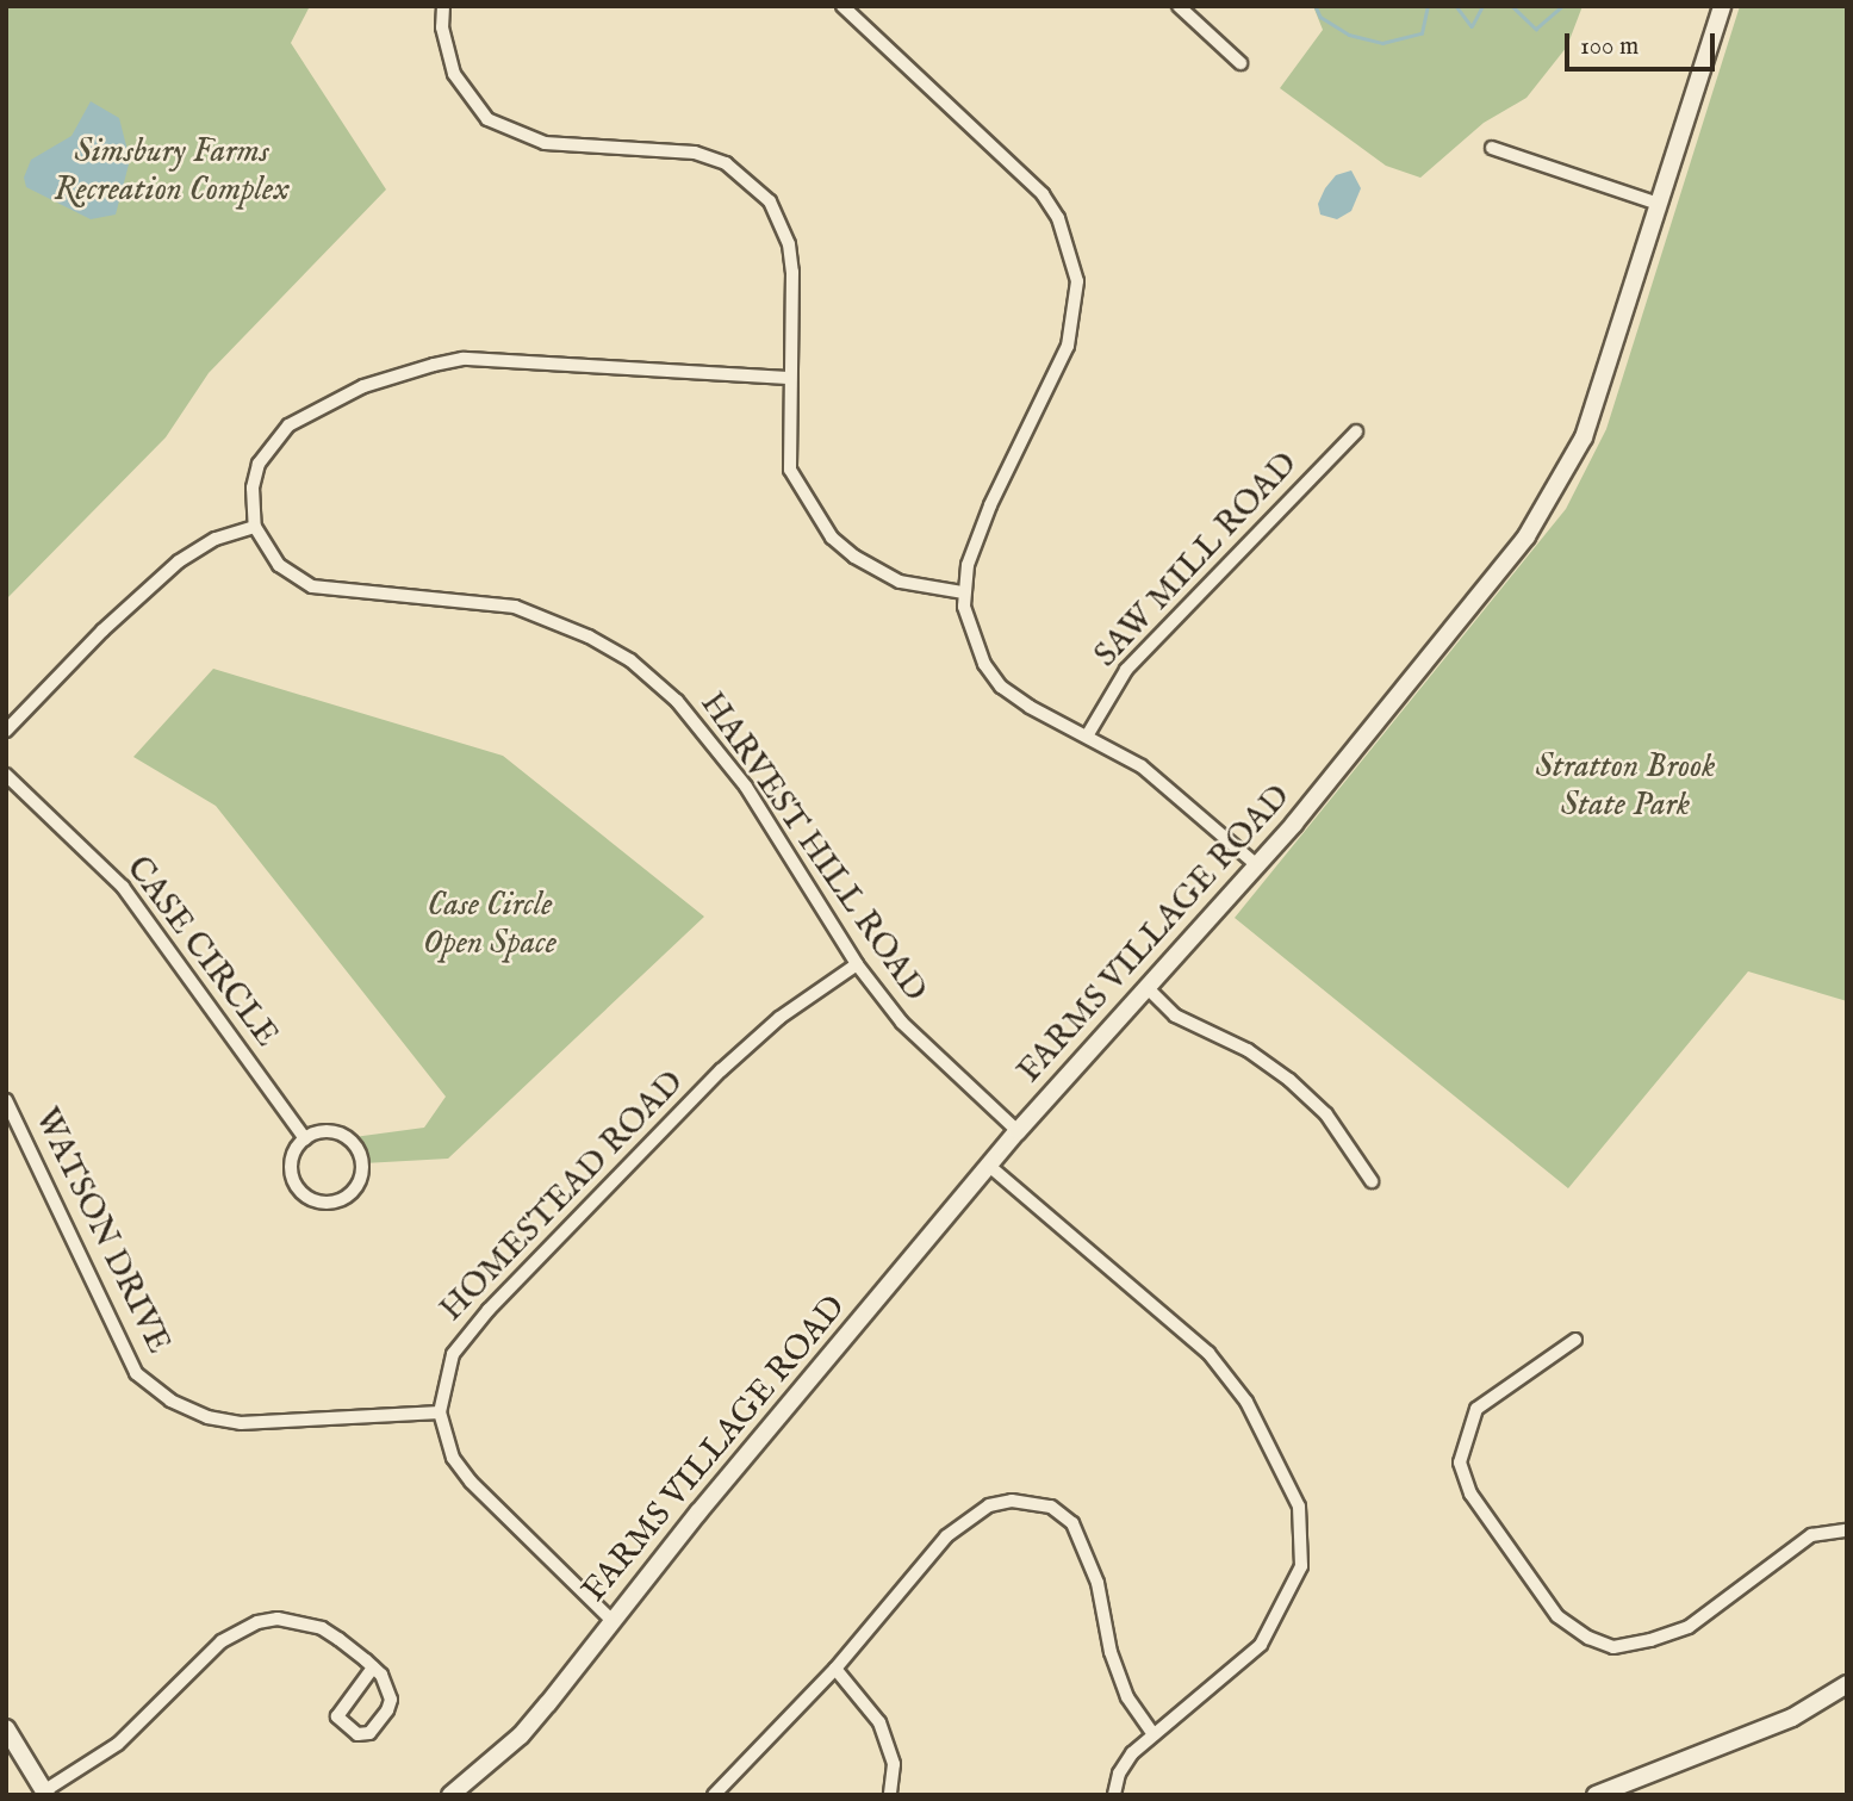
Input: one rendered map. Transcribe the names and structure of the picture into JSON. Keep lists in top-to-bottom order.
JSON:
{
  "streets": {
    "main road": ["FARMS VILLAGE ROAD"],
    "street": [
      "SAW MILL ROAD",
      "HARVEST HILL ROAD",
      "CASE CIRCLE",
      "HOMESTEAD ROAD",
      "WATSON DRIVE"
    ]
  },
  "crossings": [
    ["HARVEST HILL ROAD", "FARMS VILLAGE ROAD"],
    ["HARVEST HILL ROAD", "HOMESTEAD ROAD"],
    ["FARMS VILLAGE ROAD", "HOMESTEAD ROAD"],
    ["HOMESTEAD ROAD", "WATSON DRIVE"]
  ],
  "parks": ["Simsbury Farms Recreation Complex", "Stratton Brook State Park", "Case Circle Open Space"],
  "scale_bar": "100 m"
}
